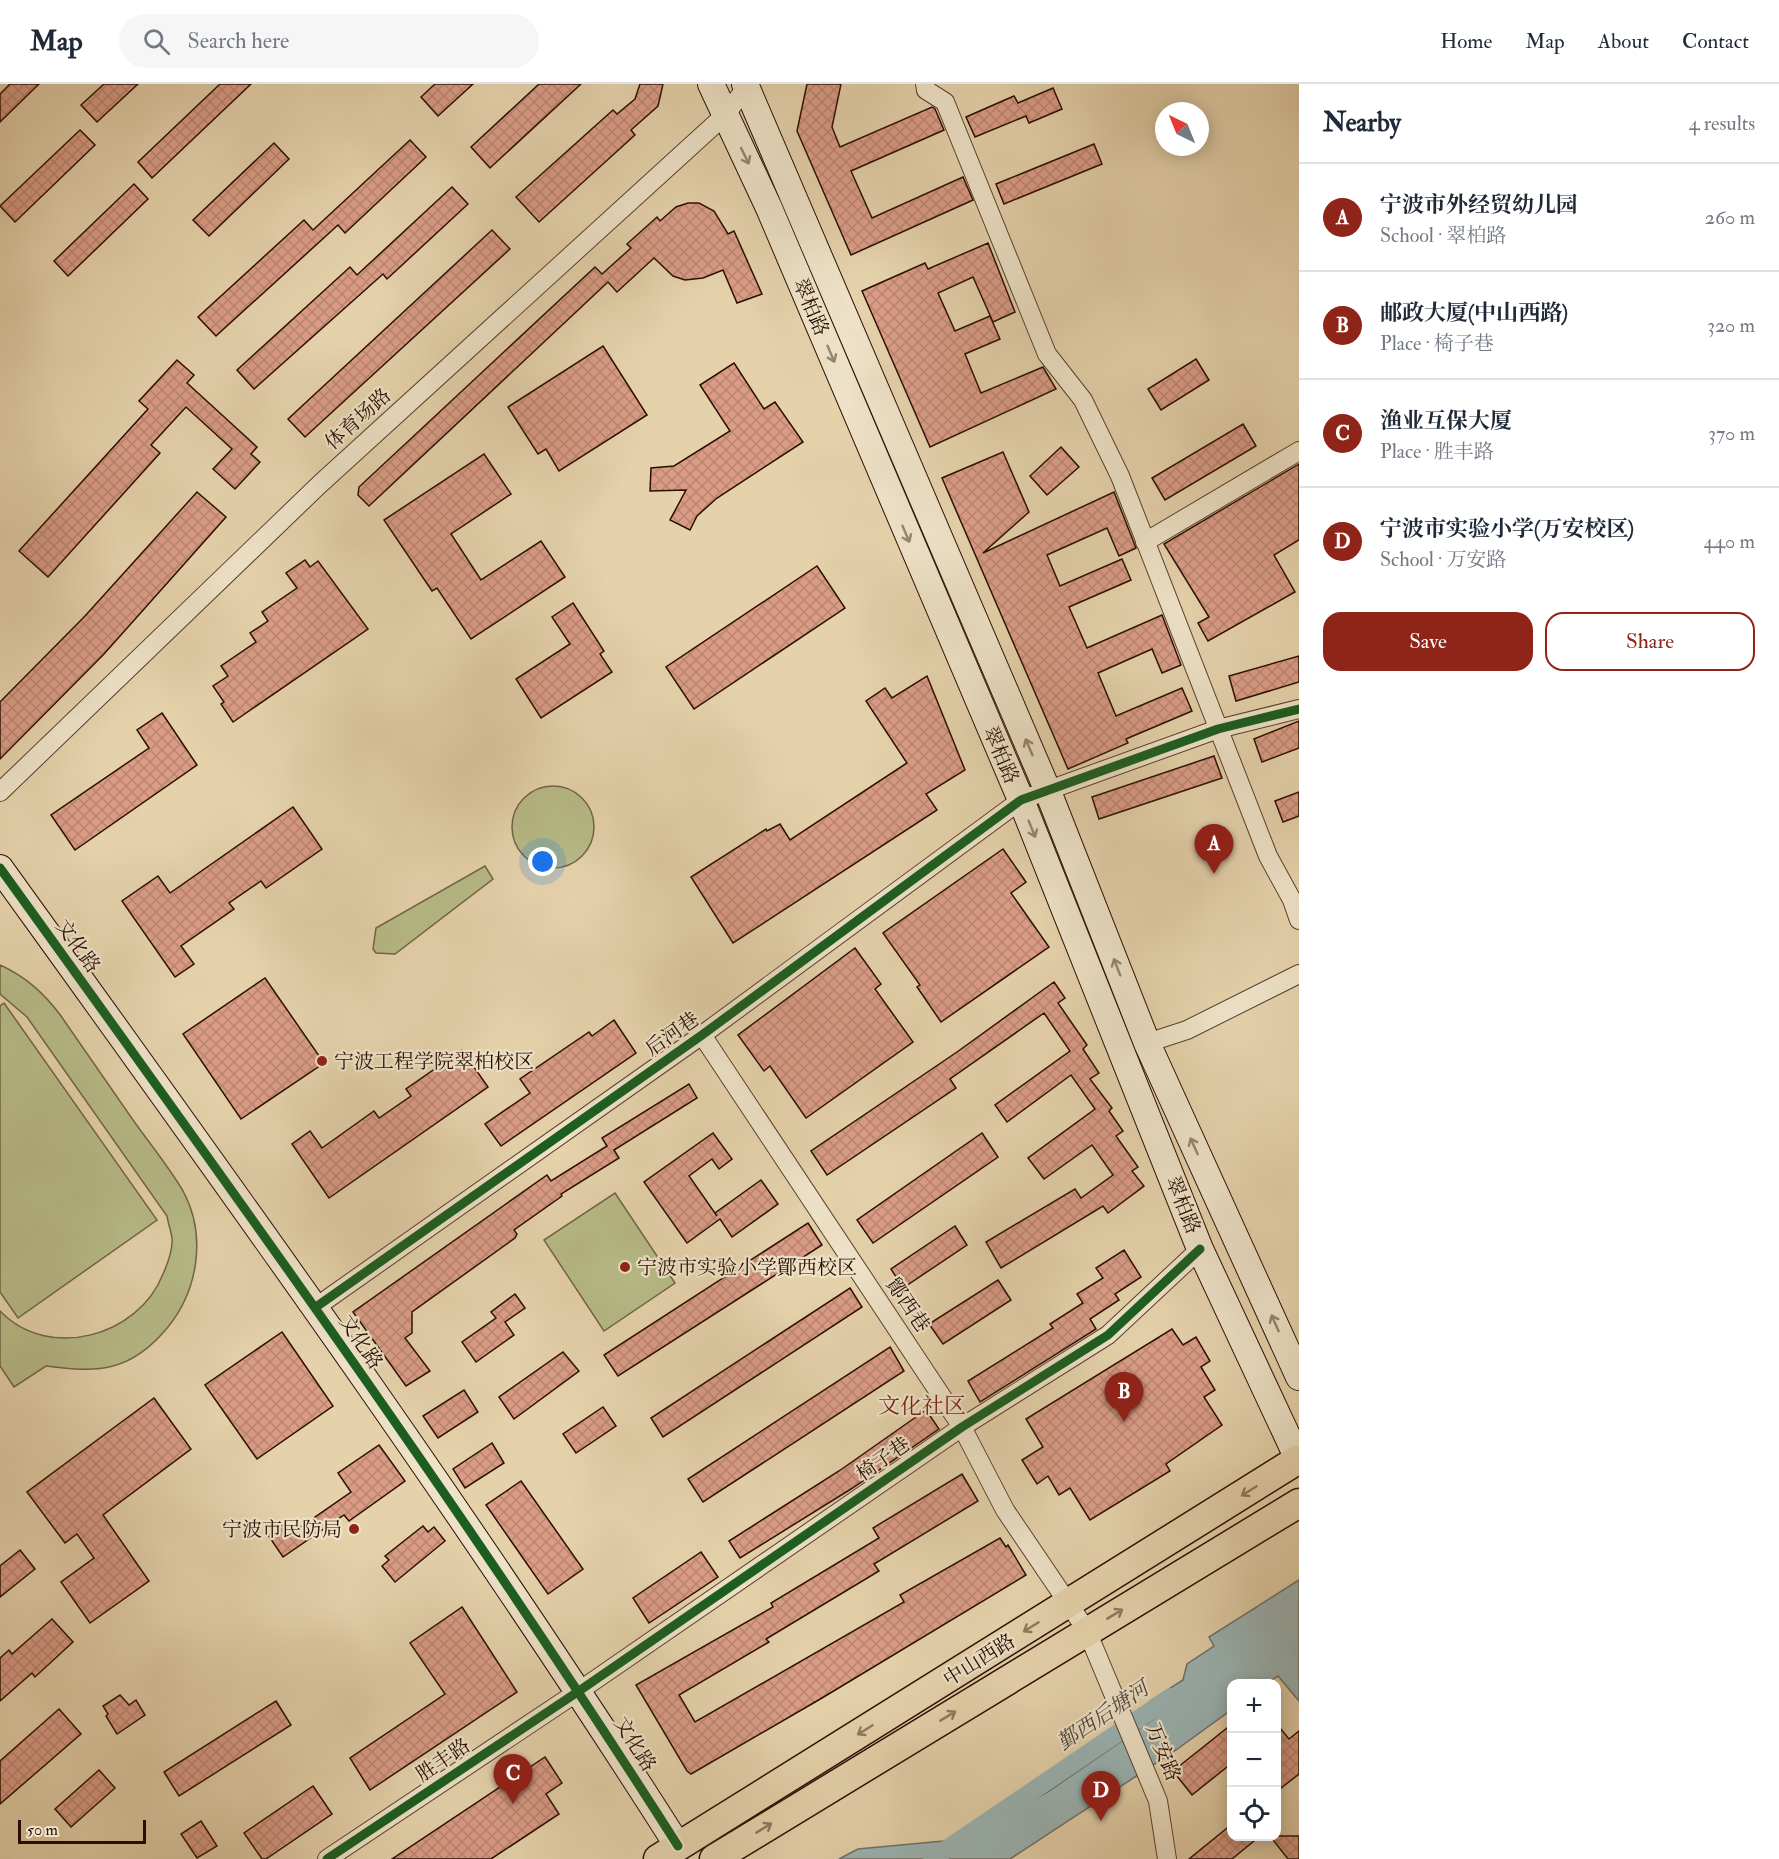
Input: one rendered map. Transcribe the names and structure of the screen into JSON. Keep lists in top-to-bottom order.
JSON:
{
  "streets": {
    "main road": ["翠柏路", "文化路", "中山西路"],
    "street": [
      "体育场路",
      "后河巷",
      "鄮西巷",
      "椅子巷",
      "万安路",
      "胜丰路"
    ]
  },
  "crossings": [
    ["翠柏路", "体育场路"],
    ["翠柏路", "后河巷"],
    ["翠柏路", "椅子巷"],
    ["翠柏路", "中山西路"],
    ["文化路", "后河巷"],
    ["文化路", "椅子巷"],
    ["文化路", "中山西路"],
    ["文化路", "胜丰路"],
    ["后河巷", "鄮西巷"],
    ["鄮西巷", "椅子巷"],
    ["鄮西巷", "中山西路"],
    ["鄮西巷", "万安路"],
    ["椅子巷", "胜丰路"],
    ["中山西路", "万安路"]
  ],
  "districts": ["文化社区"],
  "water": ["鄞西后塘河"],
  "places": ["宁波工程学院翠柏校区", "宁波市实验小学鄮西校区", "宁波市民防局"],
  "scale_bar": "50 m",
  "north": "top left",
  "page": {
    "header": "Map",
    "search": "Search here",
    "nav": [
      "Home",
      "Map",
      "About",
      "Contact"
    ],
    "heading": ["Nearby", "4 results"],
    "list": [
      {
        "mark": "A",
        "name": "宁波市外经贸幼儿园",
        "note": "School · 翠柏路",
        "value": "260 m"
      },
      {
        "mark": "B",
        "name": "邮政大厦(中山西路)",
        "note": "Place · 椅子巷",
        "value": "320 m"
      },
      {
        "mark": "C",
        "name": "渔业互保大厦",
        "note": "Place · 胜丰路",
        "value": "370 m"
      },
      {
        "mark": "D",
        "name": "宁波市实验小学(万安校区)",
        "note": "School · 万安路",
        "value": "440 m"
      }
    ],
    "buttons": ["Save", "Share"],
    "pins": [
      "A",
      "B",
      "C",
      "D"
    ],
    "map_buttons": ["+", "−"],
    "scale": "50 m"
  }
}
